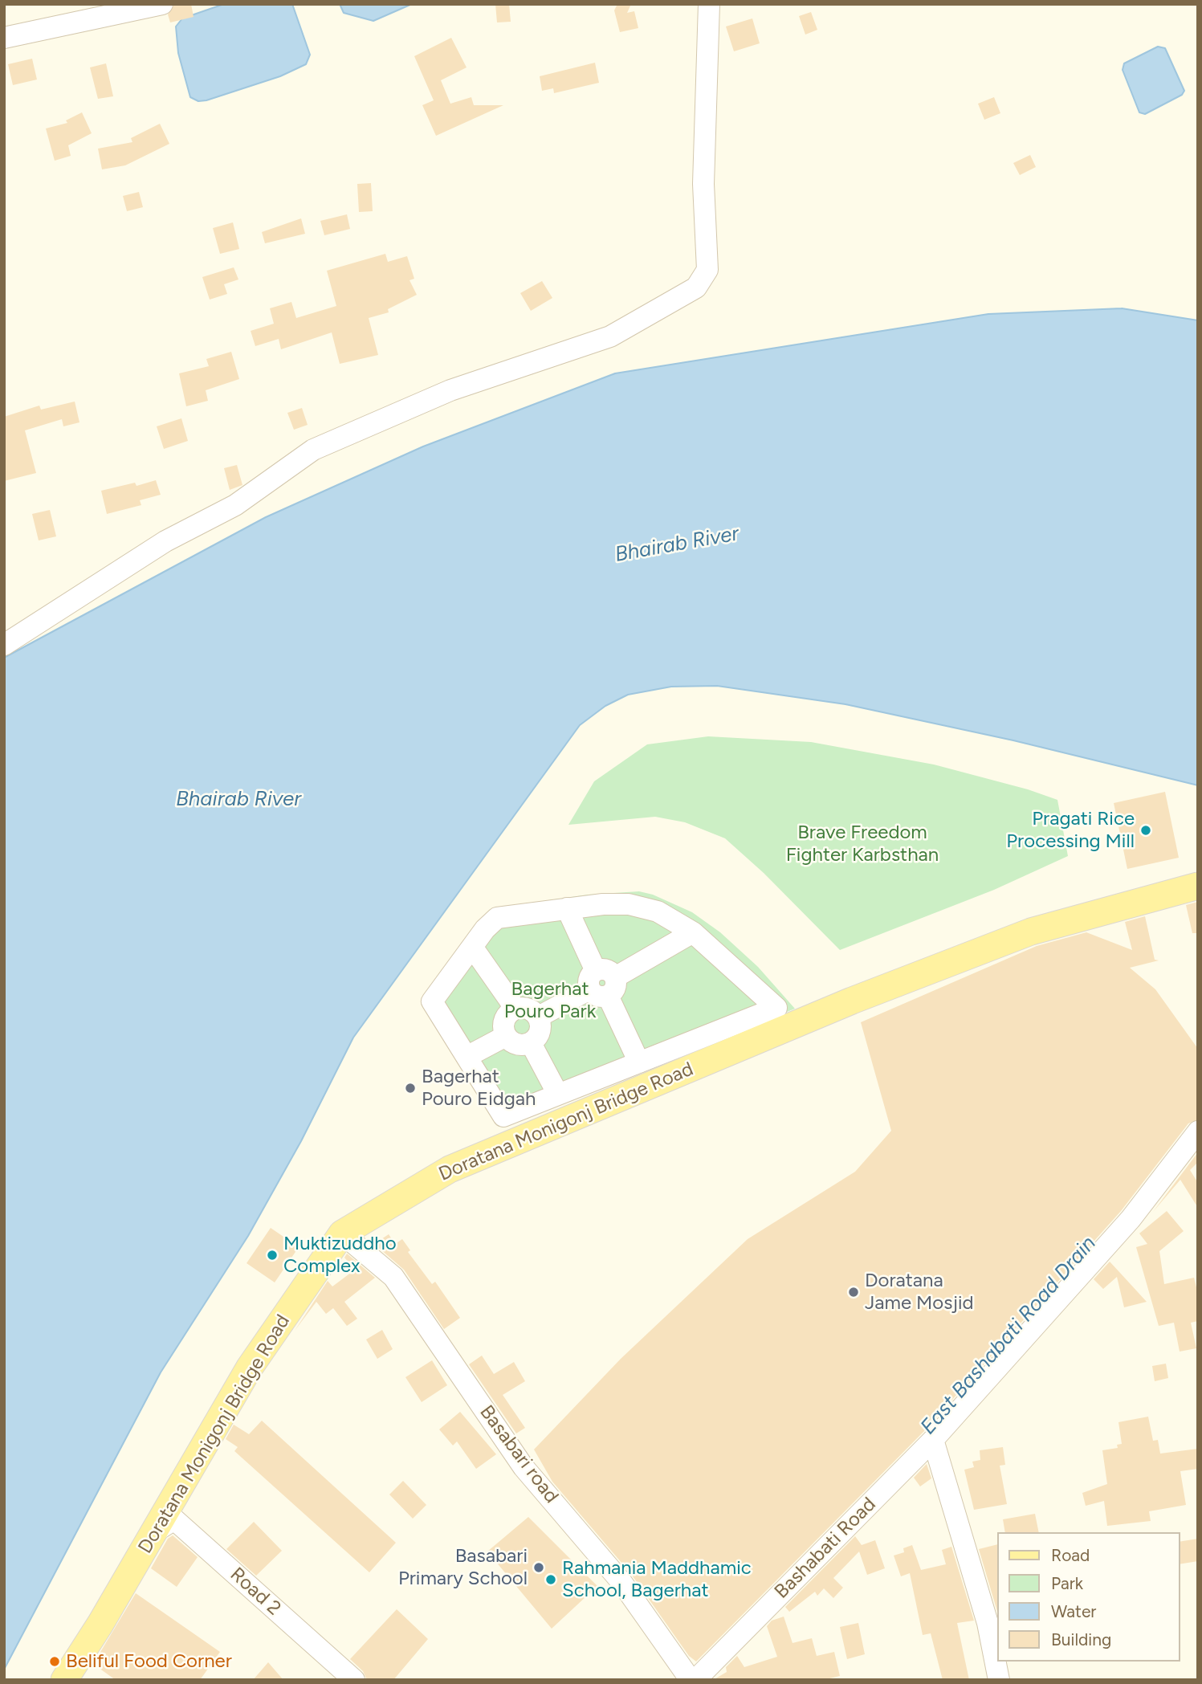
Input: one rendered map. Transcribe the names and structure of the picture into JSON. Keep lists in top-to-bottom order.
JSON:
{
  "streets": {
    "main road": ["Doratana Monigonj Bridge Road"],
    "street": ["Basabari road", "Bashabati Road", "Road 2"]
  },
  "crossings": [
    ["Doratana Monigonj Bridge Road", "Basabari road"],
    ["Doratana Monigonj Bridge Road", "Road 2"]
  ],
  "water": ["Bhairab River", "East Bashabati Road Drain"],
  "parks": ["Brave Freedom Fighter Karbsthan", "Bagerhat Pouro Park"],
  "places": [
    "Pragati Rice Processing Mill",
    "Bagerhat Pouro Eidgah",
    "Muktizuddho Complex",
    "Doratana Jame Mosjid",
    "Basabari Primary School",
    "Rahmania Maddhamic School, Bagerhat",
    "Beliful Food Corner"
  ],
  "legend": [
    "Road",
    "Park",
    "Water",
    "Building"
  ]
}
